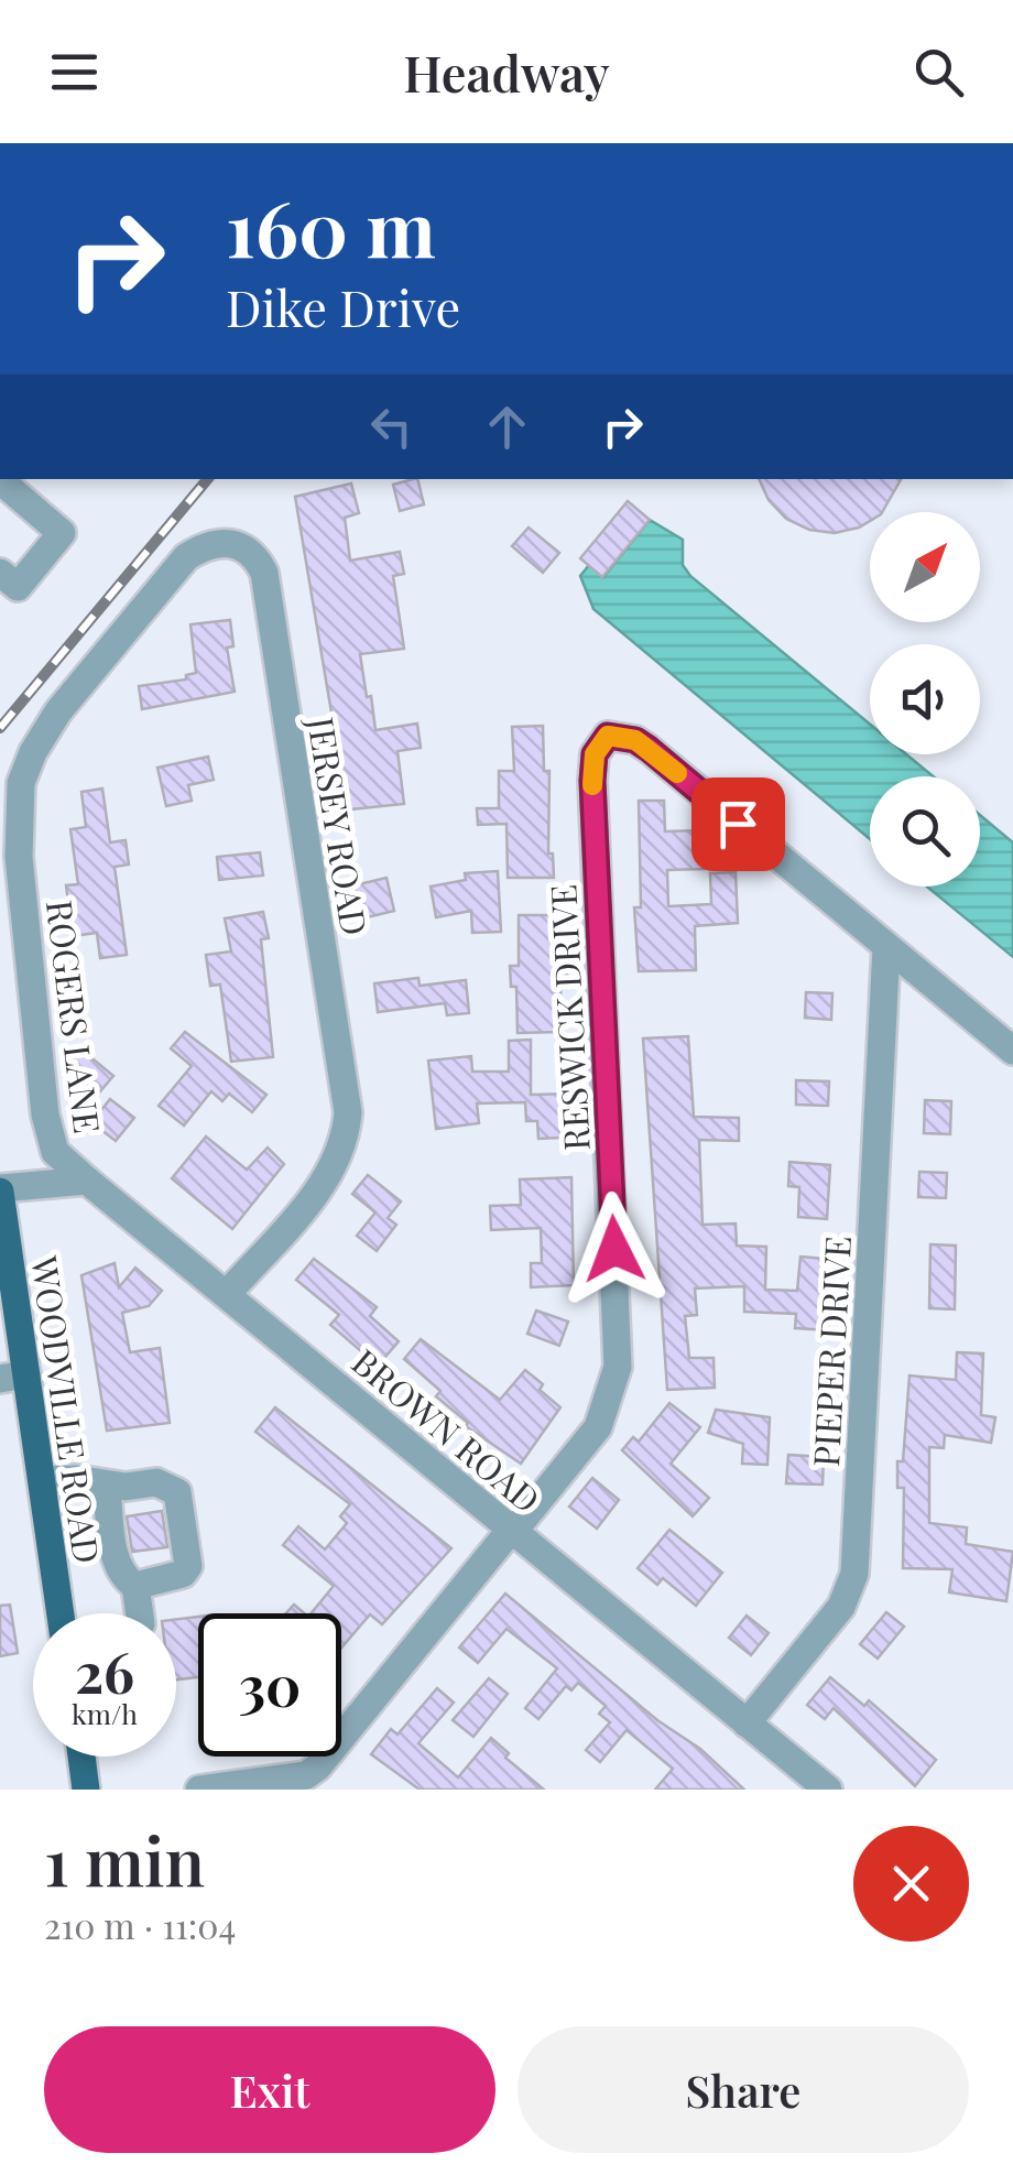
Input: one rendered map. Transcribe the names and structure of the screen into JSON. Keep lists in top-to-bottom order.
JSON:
{
  "streets": {
    "main road": ["WOODVILLE ROAD"],
    "street": [
      "JERSEY ROAD",
      "ROGERS LANE",
      "RESWICK DRIVE",
      "PIEPER DRIVE",
      "BROWN ROAD"
    ]
  },
  "crossings": [
    ["JERSEY ROAD", "ROGERS LANE"],
    ["JERSEY ROAD", "BROWN ROAD"],
    ["ROGERS LANE", "BROWN ROAD"],
    ["RESWICK DRIVE", "PIEPER DRIVE"],
    ["RESWICK DRIVE", "BROWN ROAD"],
    ["PIEPER DRIVE", "BROWN ROAD"]
  ],
  "north": "top right",
  "page": {
    "header": "Headway",
    "turn": ["160 m", "Dike Drive"],
    "speed": "26 km/h",
    "limit": "30",
    "heading": ["1 min", "210 m · 11:04"],
    "buttons": ["Exit", "Share"]
  }
}
